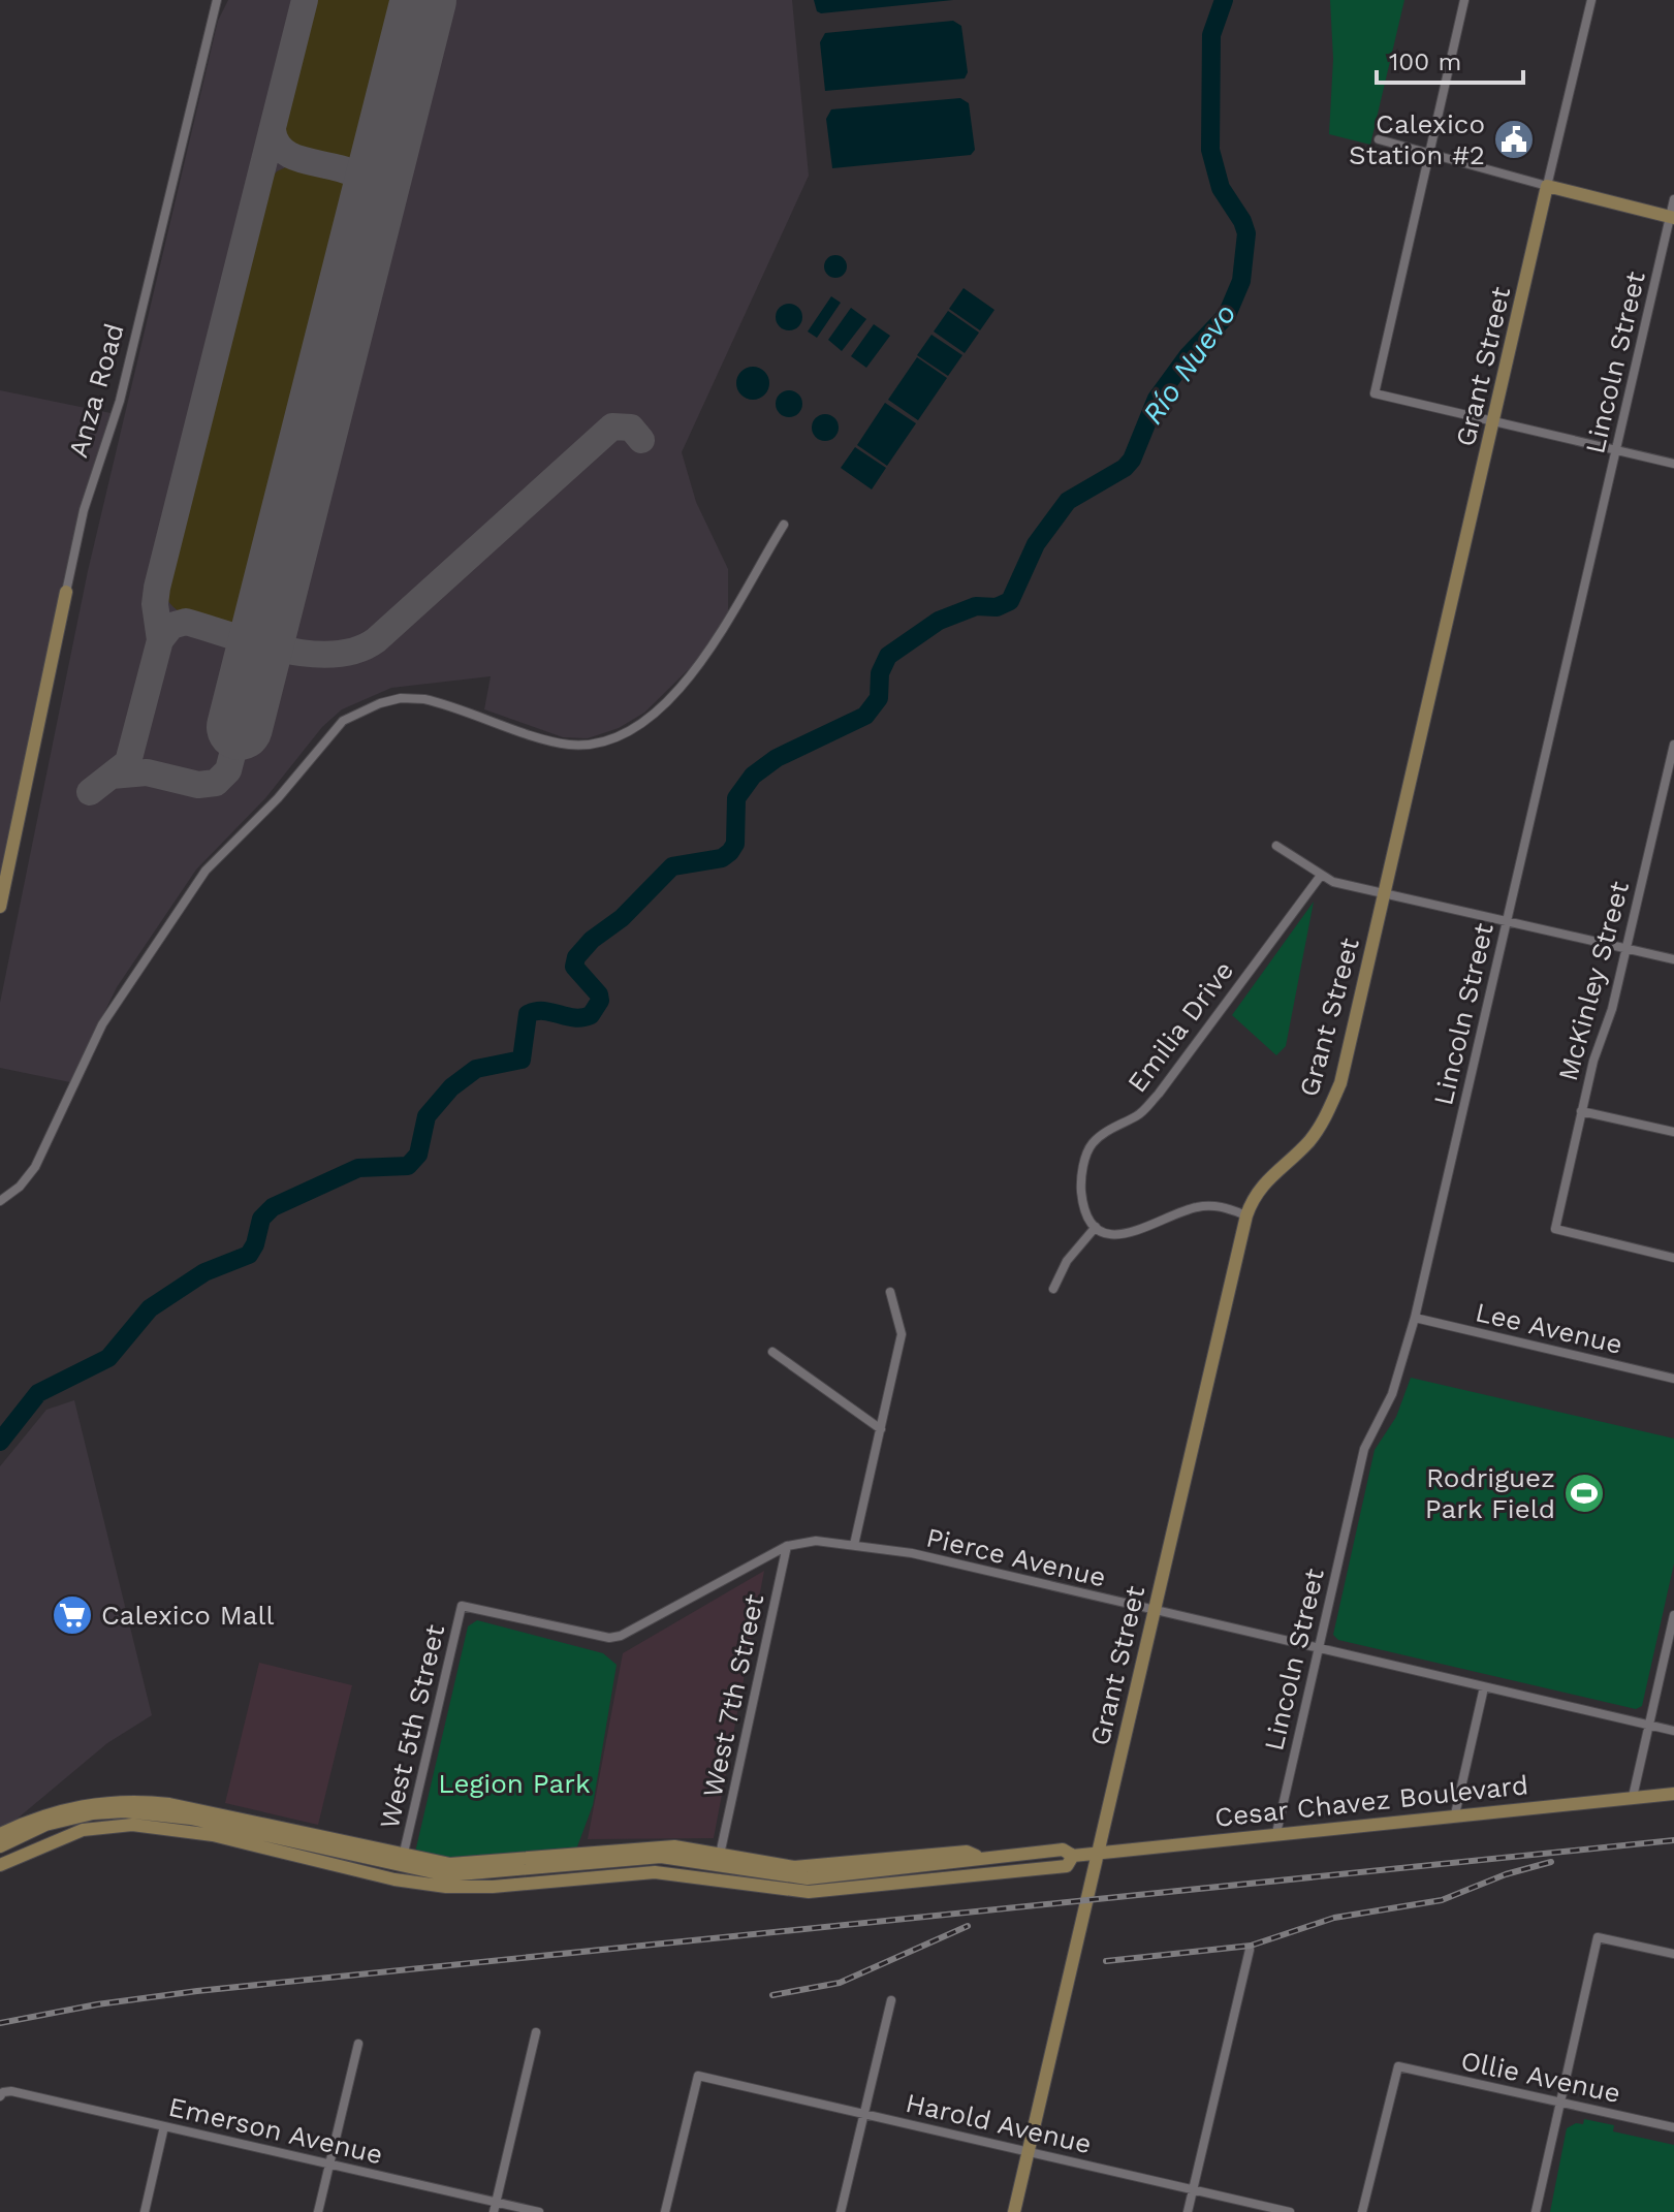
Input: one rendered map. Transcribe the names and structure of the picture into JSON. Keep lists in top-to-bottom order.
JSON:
{
  "streets": {
    "main road": ["Grant Street", "Anza Road", "Cesar Chavez Boulevard"],
    "street": [
      "Lincoln Street",
      "McKinley Street",
      "Emilia Drive",
      "Lee Avenue",
      "Pierce Avenue",
      "West 7th Street",
      "West 5th Street",
      "Ollie Avenue",
      "Harold Avenue",
      "Emerson Avenue"
    ]
  },
  "crossings": [
    ["Lincoln Street", "Lee Avenue"],
    ["Lincoln Street", "Pierce Avenue"],
    ["Lincoln Street", "Cesar Chavez Boulevard"],
    ["Grant Street", "Pierce Avenue"],
    ["Grant Street", "Cesar Chavez Boulevard"],
    ["Grant Street", "Harold Avenue"],
    ["Pierce Avenue", "West 7th Street"],
    ["Pierce Avenue", "West 5th Street"]
  ],
  "water": ["Río Nuevo"],
  "parks": ["Legion Park"],
  "places": {
    "public building": ["Calexico Station #2"],
    "sports": ["Rodriguez Park Field"],
    "supermarket": ["Calexico Mall"]
  },
  "scale_bar": "100 m"
}
